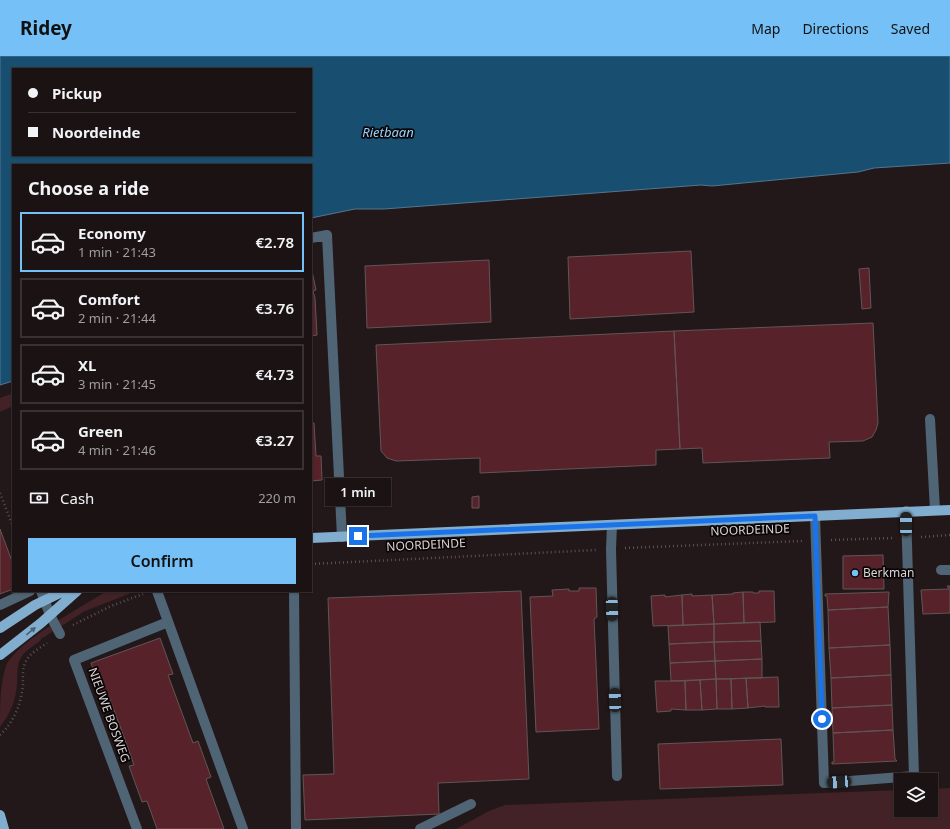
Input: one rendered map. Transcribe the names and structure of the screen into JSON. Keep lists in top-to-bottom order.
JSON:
{
  "streets": {
    "main road": ["NOORDEINDE"],
    "street": ["NIEUWE BOSWEG"]
  },
  "water": ["Rietbaan"],
  "places": ["Berkman"],
  "page": {
    "header": "Ridey",
    "nav": ["Map", "Directions", "Saved"],
    "banner": ["Pickup", "Noordeinde"],
    "heading": "Choose a ride",
    "list": [
      {
        "name": "Economy",
        "note": "1 min · 21:43",
        "value": "€2.78"
      },
      {
        "name": "Comfort",
        "note": "2 min · 21:44",
        "value": "€3.76"
      },
      {
        "name": "XL",
        "note": "3 min · 21:45",
        "value": "€4.73"
      },
      {
        "name": "Green",
        "note": "4 min · 21:46",
        "value": "€3.27"
      }
    ],
    "pay": ["Cash", "220 m"],
    "bubble": "1 min",
    "buttons": "Confirm"
  }
}
